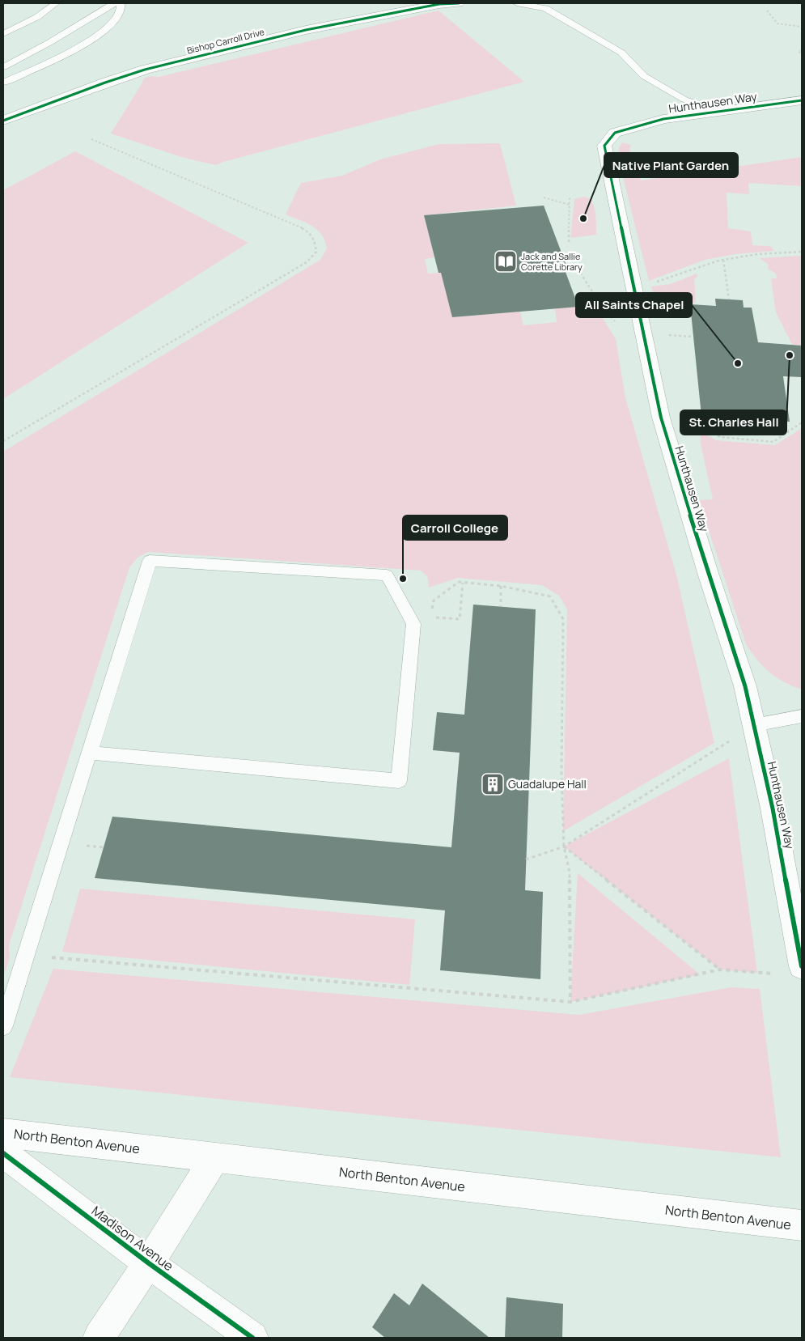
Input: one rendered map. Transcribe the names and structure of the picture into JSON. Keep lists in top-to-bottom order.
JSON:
{
  "streets": {
    "street": [
      "Bishop Carroll Drive",
      "Hunthausen Way",
      "North Benton Avenue",
      "Madison Avenue"
    ]
  },
  "places": {
    "other": [
      "Native Plant Garden",
      "St. Charles Hall",
      "All Saints Chapel",
      "Carroll College"
    ],
    "library": ["Jack and Sallie Corette Library"],
    "building": ["Guadalupe Hall"]
  }
}
